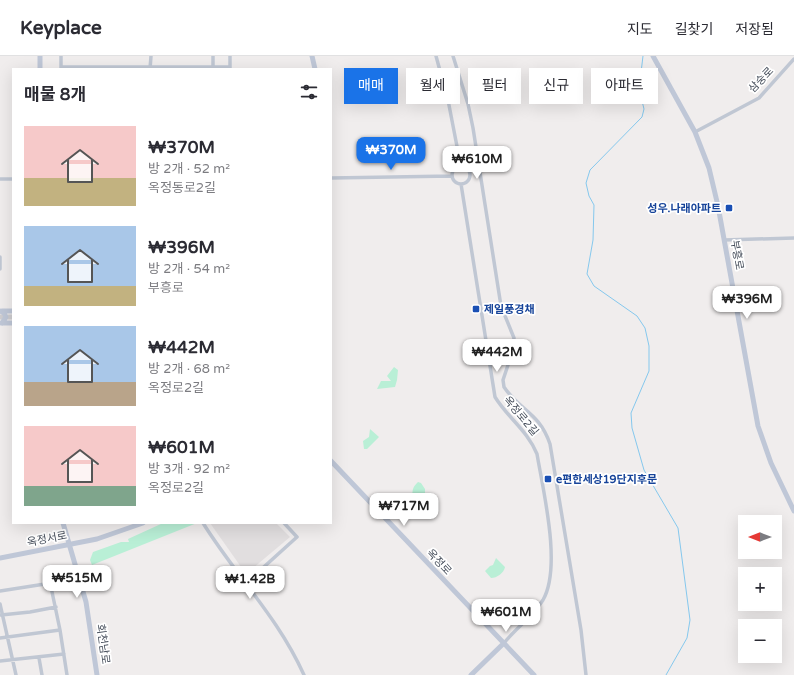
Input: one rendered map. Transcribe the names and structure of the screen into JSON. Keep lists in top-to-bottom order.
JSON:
{
  "streets": {
    "main road": [
      "부흥로",
      "옥정서로",
      "옥정로",
      "회천남로"
    ],
    "street": ["삼숭로", "옥정로2길"]
  },
  "crossings": [
    ["삼숭로", "부흥로"],
    ["옥정로2길", "옥정로"],
    ["옥정서로", "회천남로"]
  ],
  "places": {
    "transit": ["성우.나래아파트", "제일풍경채", "e편한세상19단지후문"]
  },
  "north": "left",
  "page": {
    "header": "Keyplace",
    "nav": ["지도", "길찾기", "저장됨"],
    "chip": [
      "매매",
      "월세",
      "필터",
      "신규",
      "아파트"
    ],
    "heading": "매물 8개",
    "list": [
      {
        "name": "₩370M",
        "note": "방 2개 · 52 m² · 옥정동로2길"
      },
      {
        "name": "₩396M",
        "note": "방 2개 · 54 m² · 부흥로"
      },
      {
        "name": "₩442M",
        "note": "방 2개 · 68 m² · 옥정로2길"
      },
      {
        "name": "₩601M",
        "note": "방 3개 · 92 m² · 옥정로2길"
      }
    ],
    "price": [
      "₩370M",
      "₩610M",
      "₩396M",
      "₩442M",
      "₩717M",
      "₩515M",
      "₩1.42B",
      "₩601M"
    ],
    "map_buttons": ["+", "−"]
  }
}
